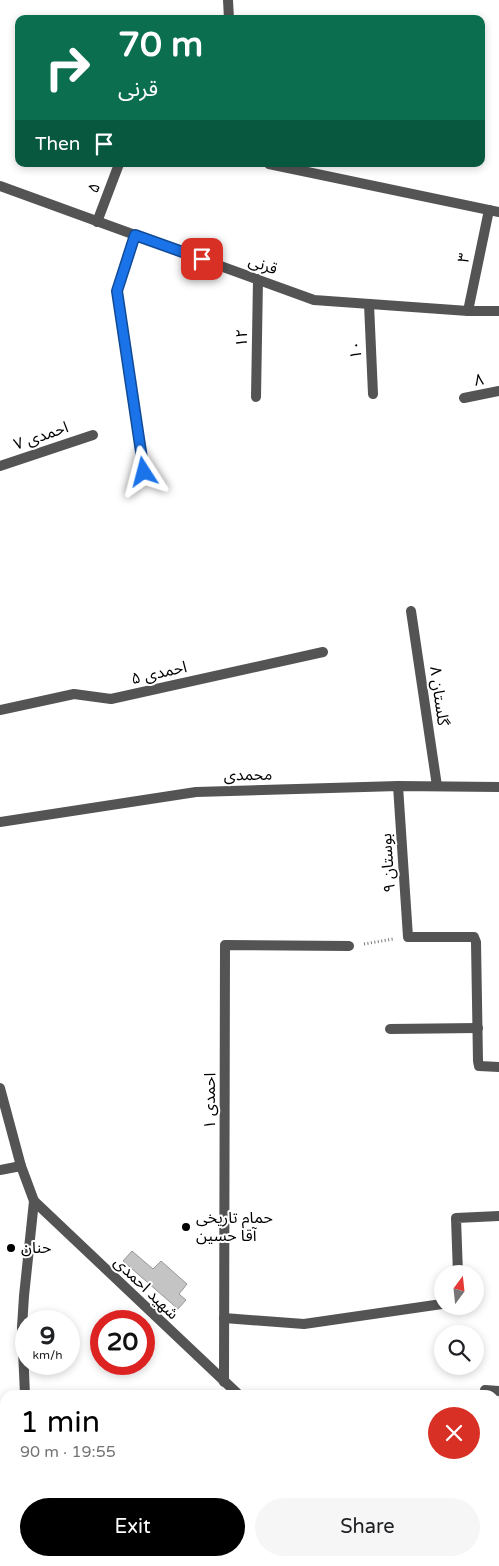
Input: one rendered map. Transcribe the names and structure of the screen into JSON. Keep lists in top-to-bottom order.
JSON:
{
  "streets": {
    "street": [
      "۵",
      "۳",
      "قرنی",
      "۱۲",
      "۱۰",
      "۸",
      "احمدی ۷",
      "احمدی ۵",
      "گلستان ۸",
      "محمدی",
      "بوستان ۹",
      "احمدی ۱",
      "شهید احمدی"
    ]
  },
  "crossings": [
    ["۵", "قرنی"],
    ["۳", "قرنی"],
    ["قرنی", "۱۲"],
    ["قرنی", "۱۰"],
    ["گلستان ۸", "محمدی"],
    ["محمدی", "بوستان ۹"],
    ["احمدی ۱", "شهید احمدی"]
  ],
  "places": ["حمام تاریخی آقا حسین", "حنان"],
  "north": "top",
  "page": {
    "turn": ["70 m", "قرنی"],
    "then": "Then",
    "speed": "9 km/h",
    "limit": "20",
    "heading": ["1 min", "90 m · 19:55"],
    "buttons": ["Exit", "Share"]
  }
}
